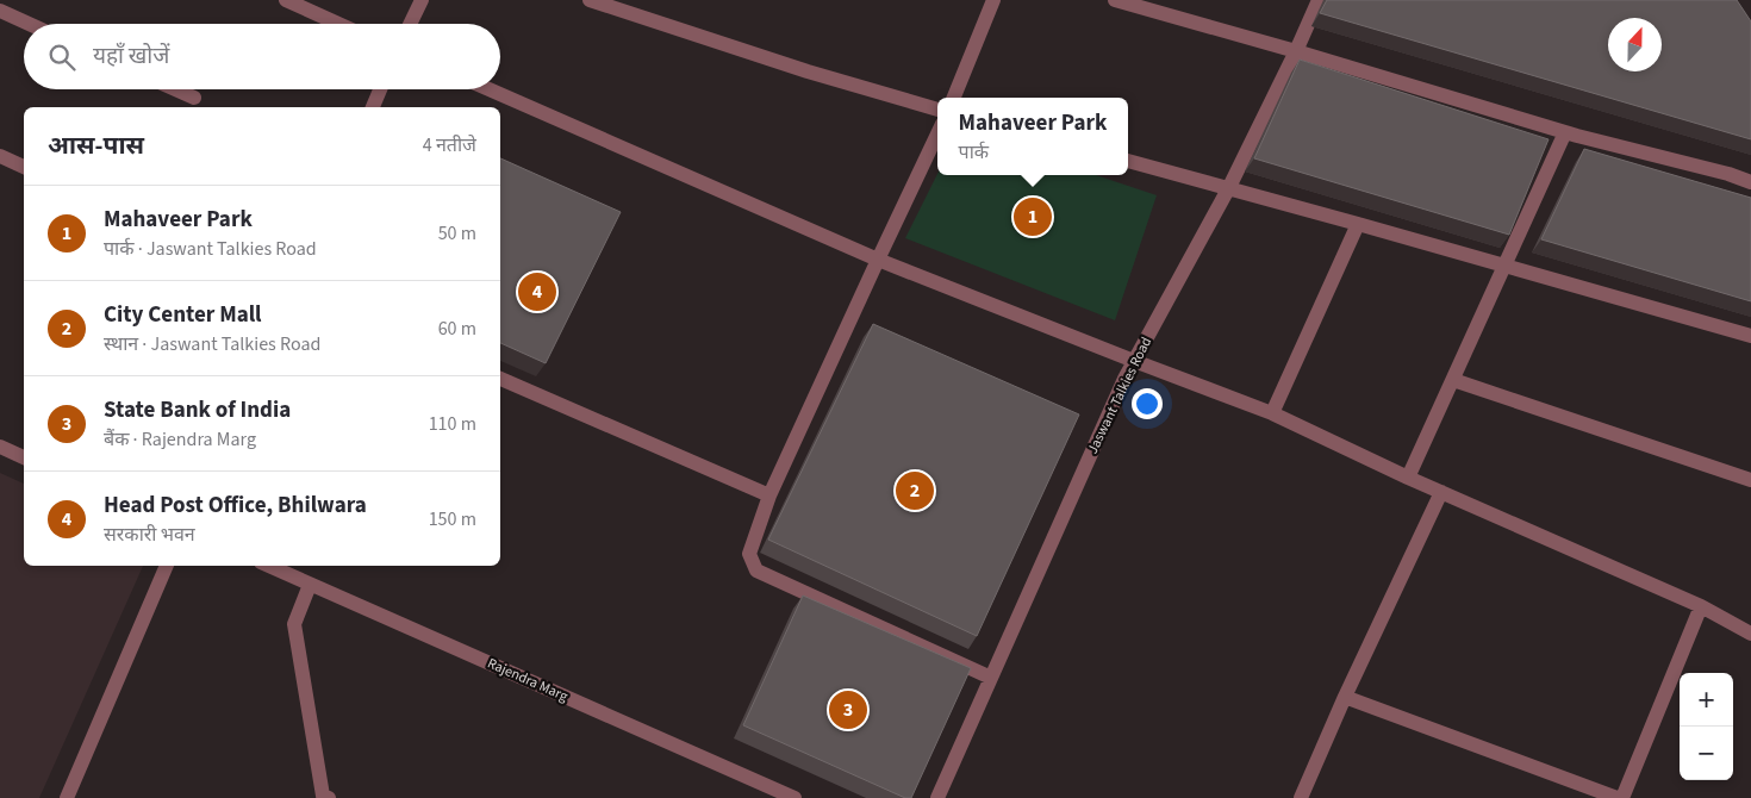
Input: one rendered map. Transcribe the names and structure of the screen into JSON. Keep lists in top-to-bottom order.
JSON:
{
  "streets": {
    "street": ["Jaswant Talkies Road", "Rajendra Marg"]
  },
  "north": "top",
  "page": {
    "search": "यहाँ खोजें",
    "popup": ["Mahaveer Park", "पार्क"],
    "heading": ["आस-पास", "4 नतीजे"],
    "list": [
      {
        "mark": "1",
        "name": "Mahaveer Park",
        "note": "पार्क · Jaswant Talkies Road",
        "value": "50 m"
      },
      {
        "mark": "2",
        "name": "City Center Mall",
        "note": "स्थान · Jaswant Talkies Road",
        "value": "60 m"
      },
      {
        "mark": "3",
        "name": "State Bank of India",
        "note": "बैंक · Rajendra Marg",
        "value": "110 m"
      },
      {
        "mark": "4",
        "name": "Head Post Office, Bhilwara",
        "note": "सरकारी भवन",
        "value": "150 m"
      }
    ],
    "pins": [
      "1",
      "4",
      "2",
      "3"
    ],
    "map_buttons": ["+", "−"]
  }
}
